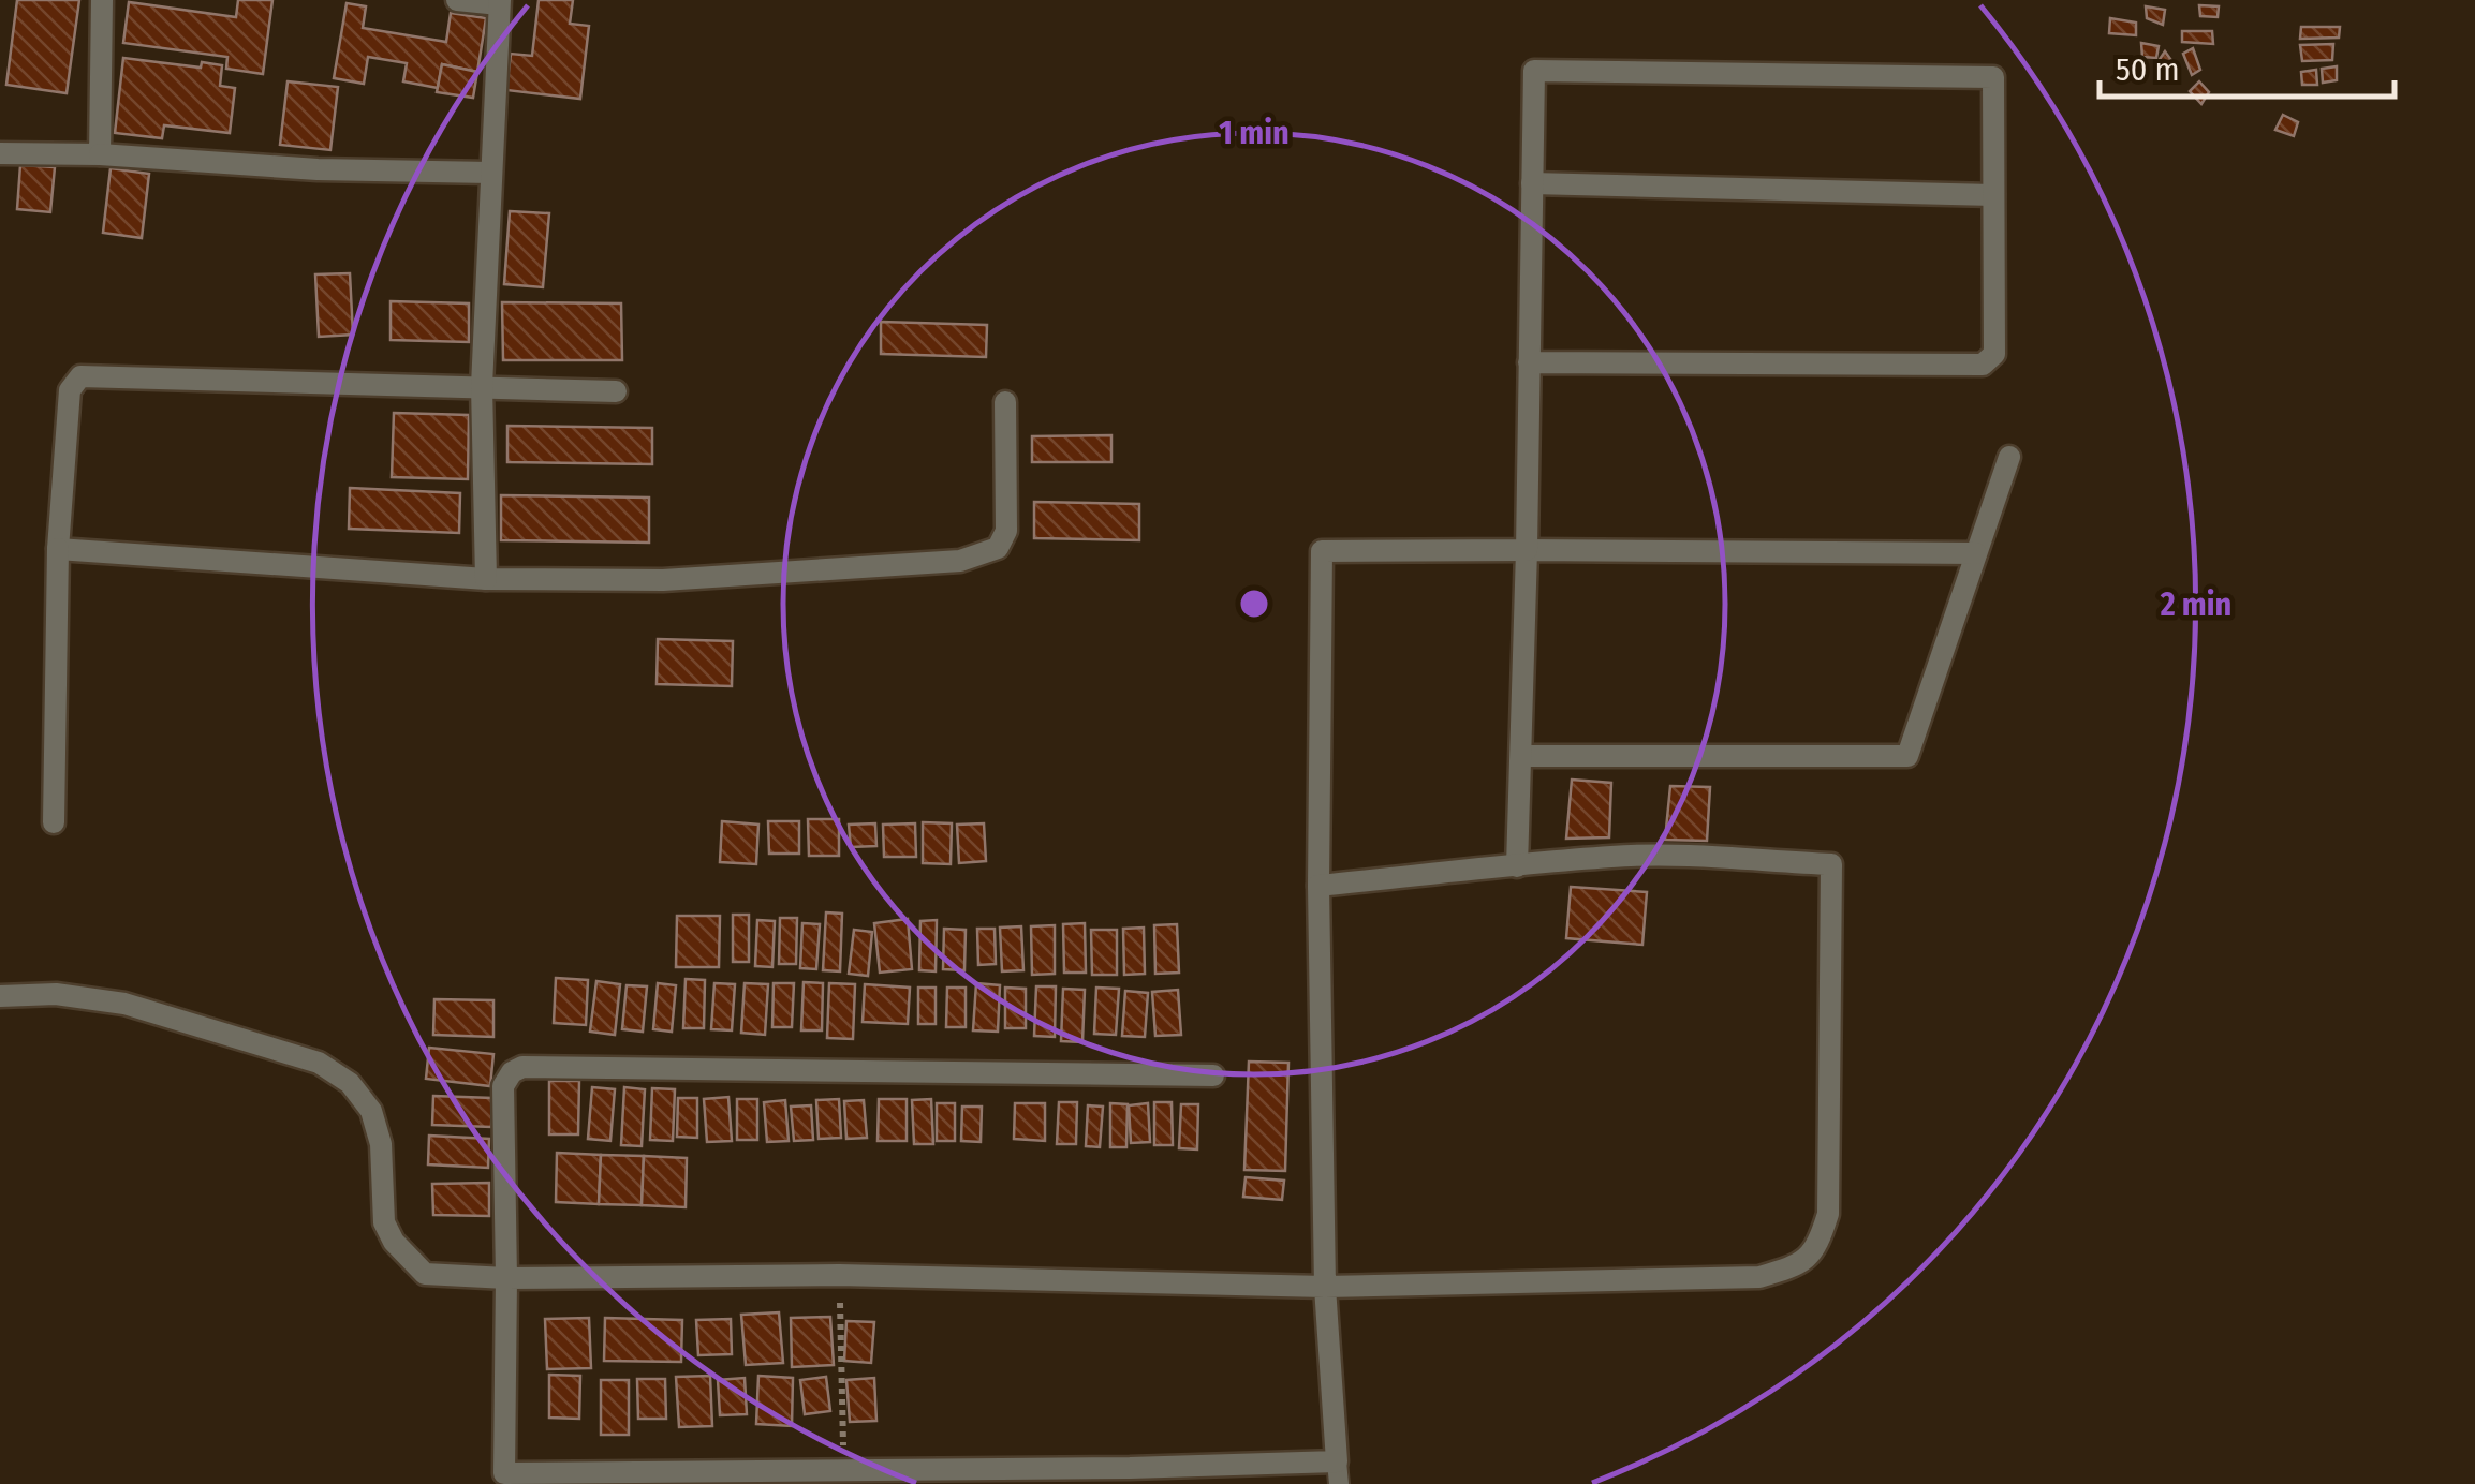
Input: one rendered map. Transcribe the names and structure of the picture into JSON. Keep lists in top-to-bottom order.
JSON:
{
  "scale_bar": "50 m",
  "rings": ["1 min", "2 min"]
}
